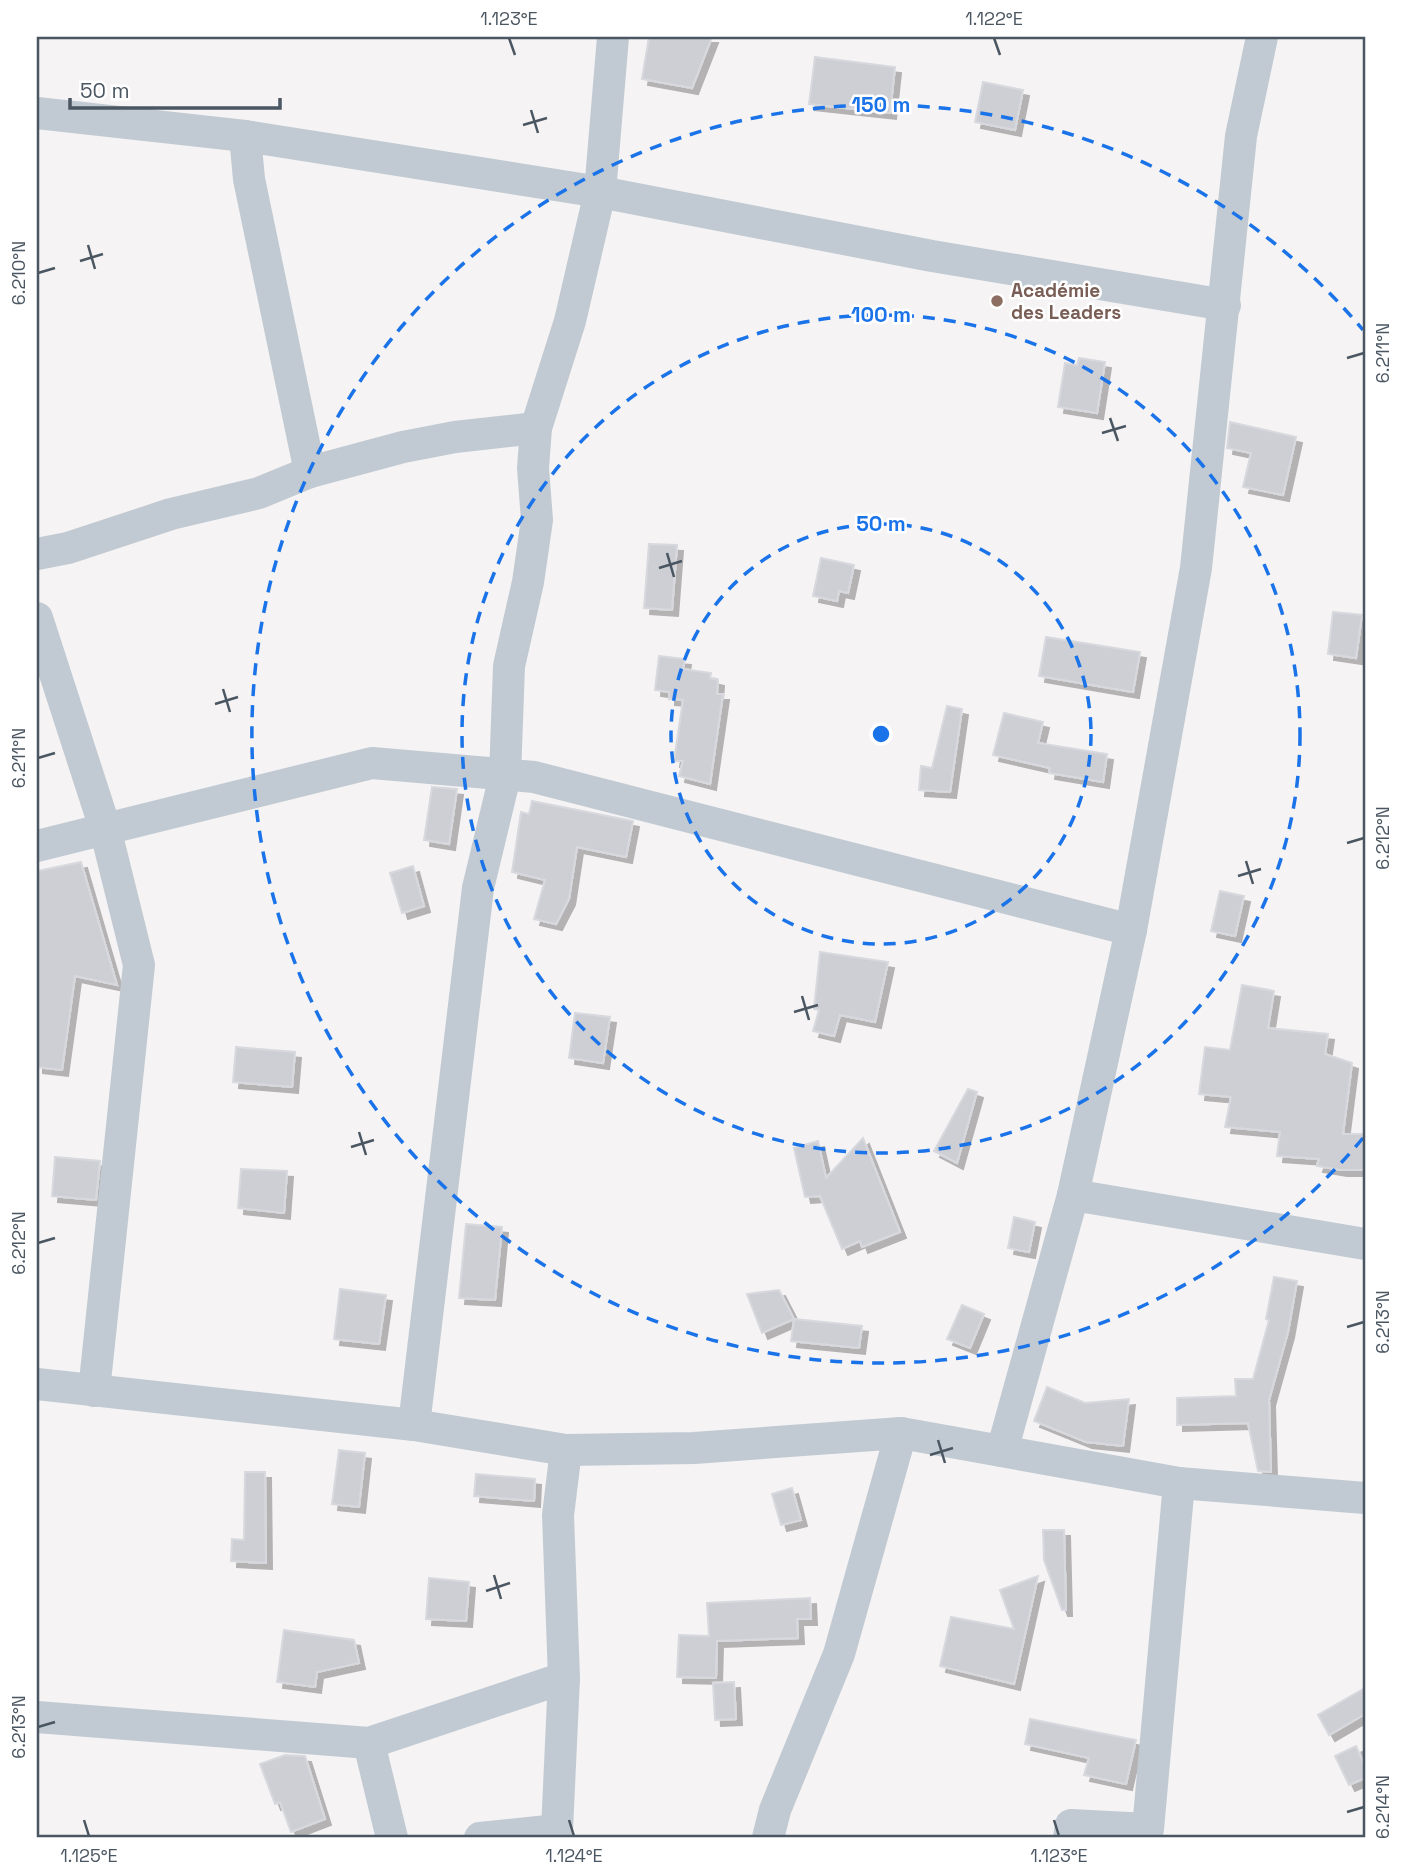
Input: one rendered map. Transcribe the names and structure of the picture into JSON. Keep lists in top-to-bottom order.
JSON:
{
  "places": ["Académie des Leaders"],
  "scale_bar": "50 m",
  "coordinates": [
    "1.123°E",
    "1.122°E",
    "6.210°N",
    "6.211°N",
    "6.212°N",
    "6.213°N",
    "6.214°N",
    "1.125°E",
    "1.124°E"
  ],
  "rings": ["150 m", "100 m", "50 m"]
}
